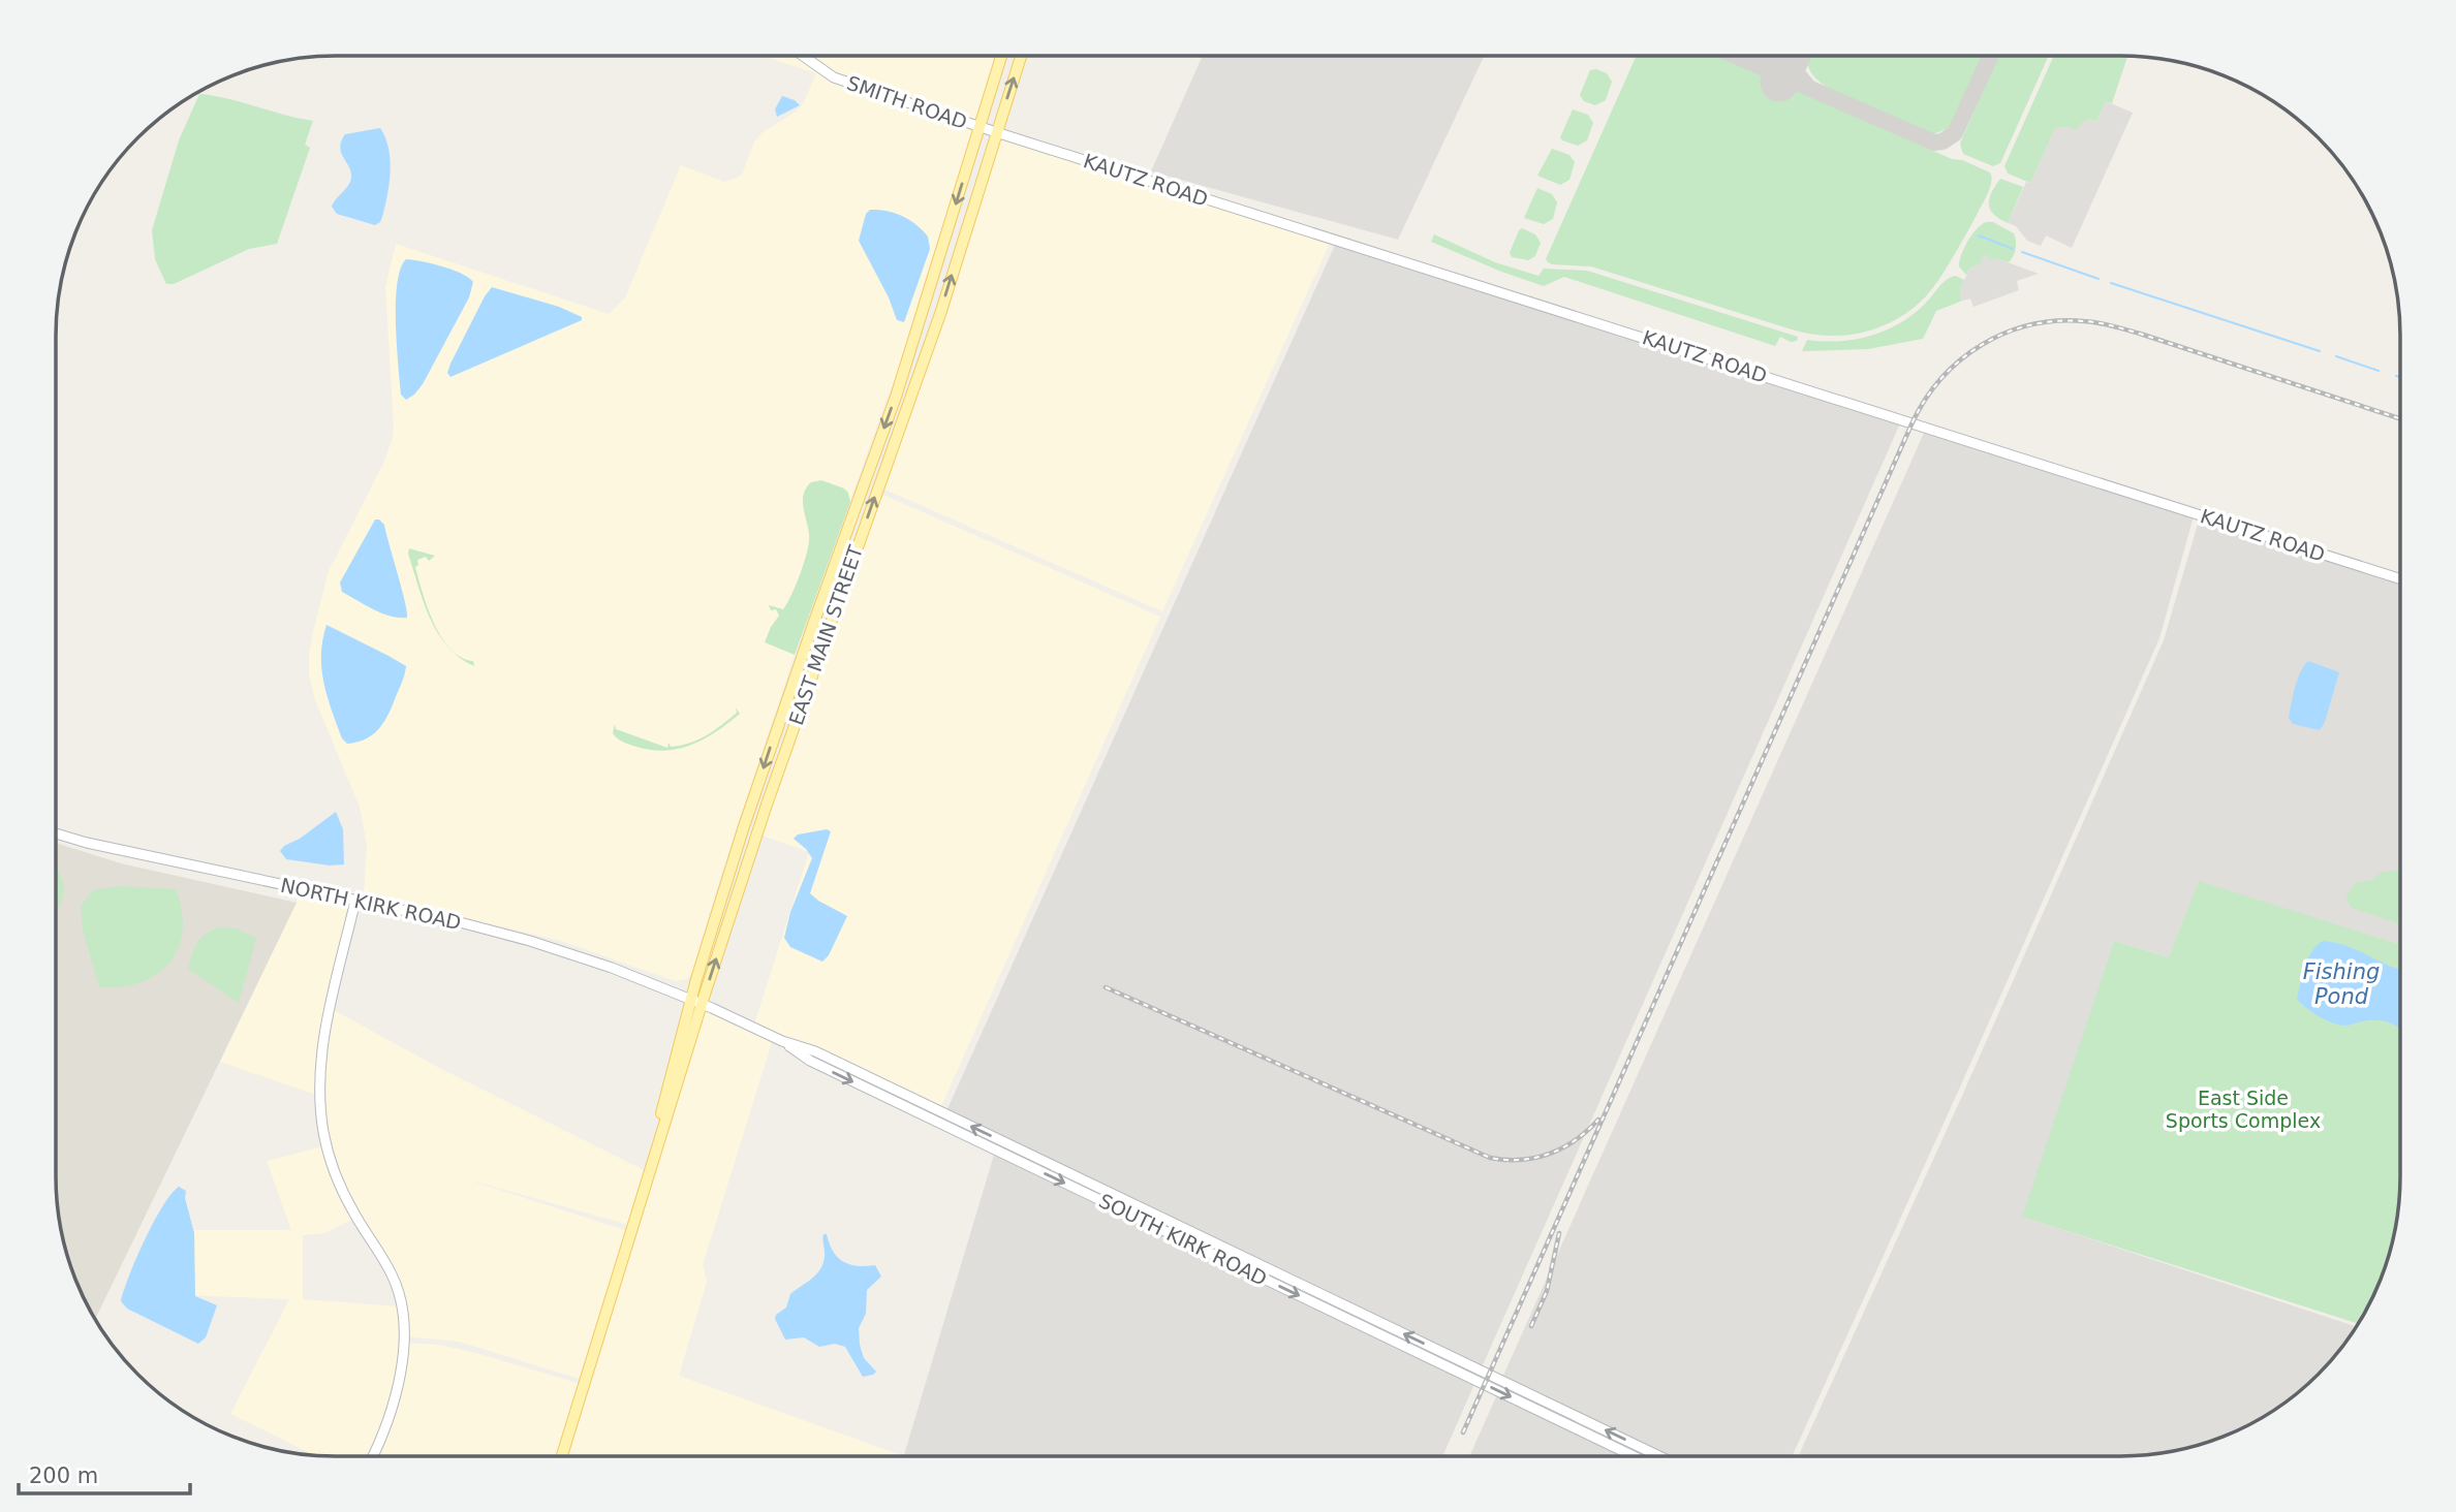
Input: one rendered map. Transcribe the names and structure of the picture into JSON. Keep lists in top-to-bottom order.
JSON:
{
  "streets": {
    "main road": ["EAST MAIN STREET"],
    "street": [
      "SMITH ROAD",
      "KAUTZ ROAD",
      "NORTH KIRK ROAD",
      "SOUTH KIRK ROAD"
    ]
  },
  "crossings": [
    ["SMITH ROAD", "KAUTZ ROAD"],
    ["SMITH ROAD", "EAST MAIN STREET"],
    ["KAUTZ ROAD", "EAST MAIN STREET"],
    ["EAST MAIN STREET", "NORTH KIRK ROAD"],
    ["EAST MAIN STREET", "SOUTH KIRK ROAD"],
    ["NORTH KIRK ROAD", "SOUTH KIRK ROAD"]
  ],
  "water": ["Fishing Pond"],
  "parks": ["East Side Sports Complex"],
  "scale_bar": "200 m"
}
